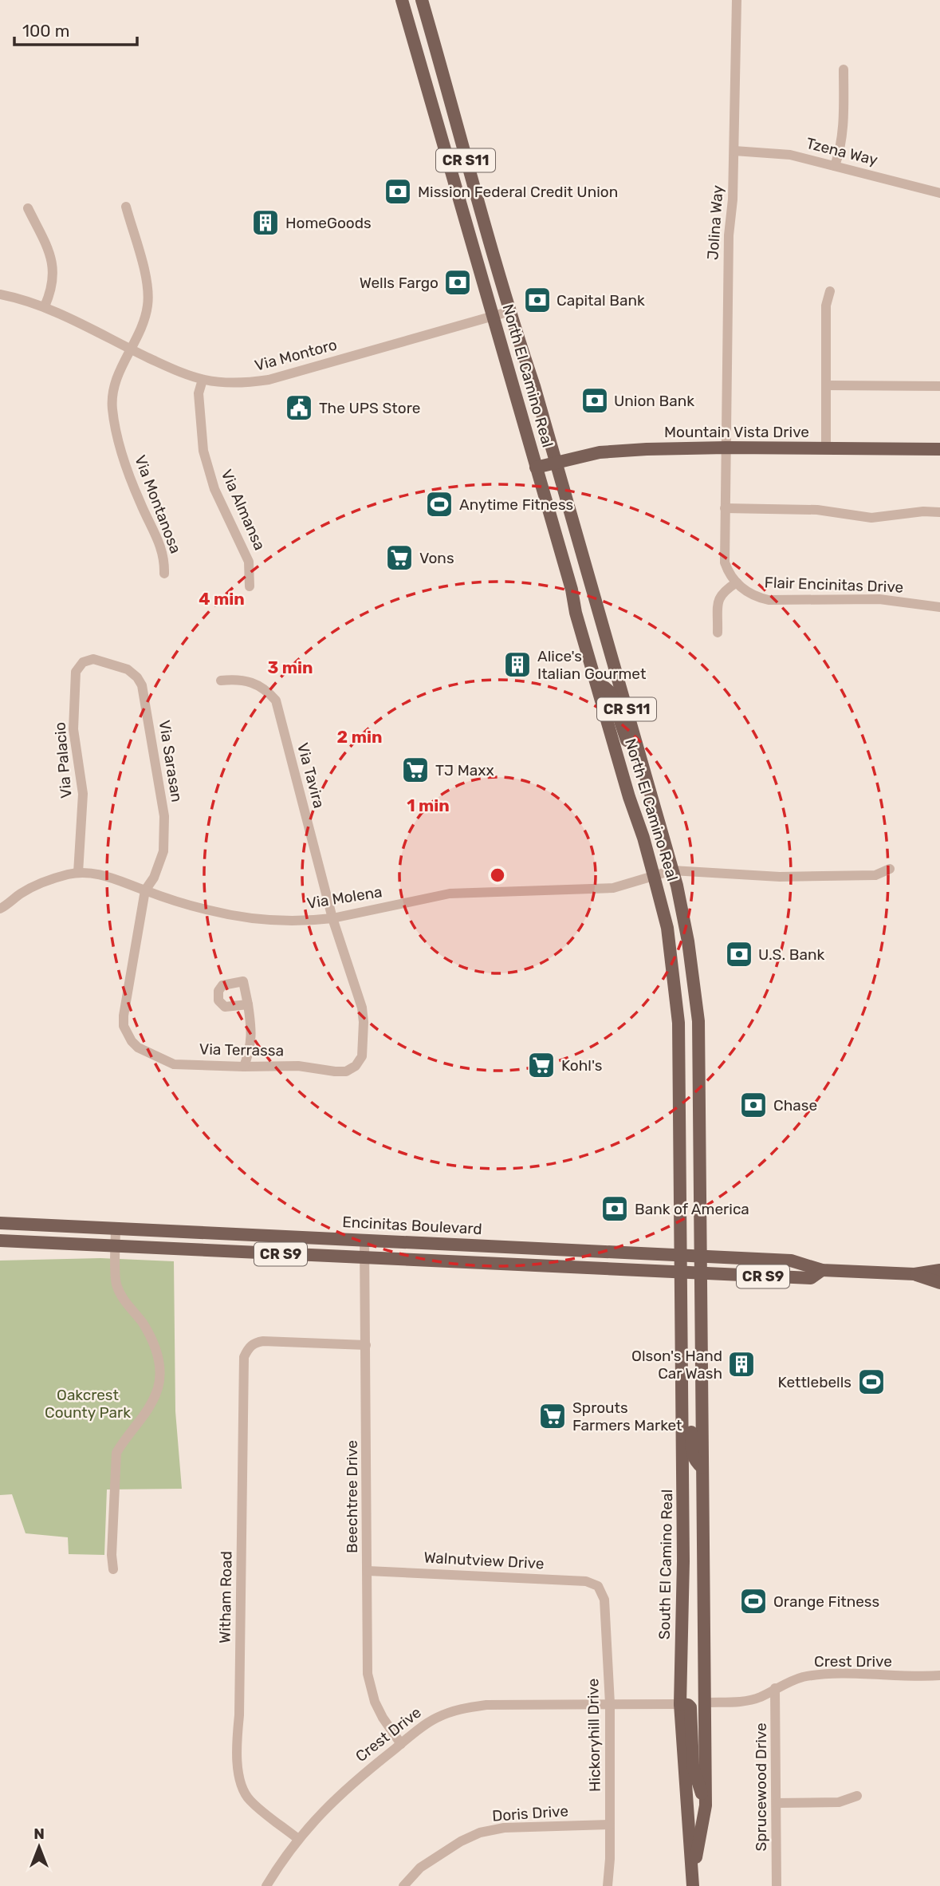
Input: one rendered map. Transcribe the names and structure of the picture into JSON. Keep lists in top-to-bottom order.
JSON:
{
  "streets": {
    "main road": [
      "CR S11",
      "North El Camino Real",
      "Mountain Vista Drive",
      "Encinitas Boulevard",
      "CR S9",
      "South El Camino Real"
    ],
    "street": [
      "Tzena Way",
      "Jolina Way",
      "Via Montoro",
      "Via Montanosa",
      "Via Almansa",
      "Flair Encinitas Drive",
      "Via Palacio",
      "Via Sarasan",
      "Via Tavira",
      "Via Molena",
      "Via Terrassa",
      "Beechtree Drive",
      "Walnutview Drive",
      "Witham Road",
      "Crest Drive",
      "Hickoryhill Drive",
      "Sprucewood Drive",
      "Doris Drive"
    ]
  },
  "crossings": [
    ["Tzena Way", "Jolina Way"],
    ["Jolina Way", "Mountain Vista Drive"],
    ["Jolina Way", "Flair Encinitas Drive"],
    ["Via Montoro", "North El Camino Real"],
    ["Via Montoro", "Via Montanosa"],
    ["Via Montoro", "Via Almansa"],
    ["North El Camino Real", "Mountain Vista Drive"],
    ["North El Camino Real", "Via Molena"],
    ["North El Camino Real", "Encinitas Boulevard"],
    ["North El Camino Real", "South El Camino Real"],
    ["Mountain Vista Drive", "Flair Encinitas Drive"],
    ["Via Palacio", "Via Sarasan"],
    ["Via Palacio", "Via Molena"],
    ["Via Sarasan", "Via Molena"],
    ["Via Sarasan", "Via Terrassa"],
    ["Via Tavira", "Via Molena"],
    ["Via Tavira", "Via Terrassa"],
    ["Via Molena", "Via Terrassa"],
    ["Encinitas Boulevard", "Beechtree Drive"],
    ["Encinitas Boulevard", "South El Camino Real"],
    ["Beechtree Drive", "Walnutview Drive"],
    ["Beechtree Drive", "Witham Road"],
    ["Beechtree Drive", "Crest Drive"],
    ["Walnutview Drive", "Hickoryhill Drive"],
    ["South El Camino Real", "Crest Drive"],
    ["Witham Road", "Crest Drive"],
    ["Crest Drive", "Hickoryhill Drive"],
    ["Crest Drive", "Sprucewood Drive"],
    ["Hickoryhill Drive", "Doris Drive"]
  ],
  "parks": ["Oakcrest County Park"],
  "places": {
    "bank": [
      "Mission Federal Credit Union",
      "Wells Fargo",
      "Capital Bank",
      "Union Bank",
      "U.S. Bank",
      "Chase",
      "Bank of America"
    ],
    "building": ["HomeGoods", "Alice's Italian Gourmet", "Olson's Hand Car Wash"],
    "public building": ["The UPS Store"],
    "sports": ["Anytime Fitness", "Kettlebells", "Orange Fitness"],
    "supermarket": [
      "Vons",
      "TJ Maxx",
      "Kohl's",
      "Sprouts Farmers Market"
    ]
  },
  "scale_bar": "100 m",
  "north": "top",
  "rings": [
    "4 min",
    "3 min",
    "2 min",
    "1 min"
  ]
}
